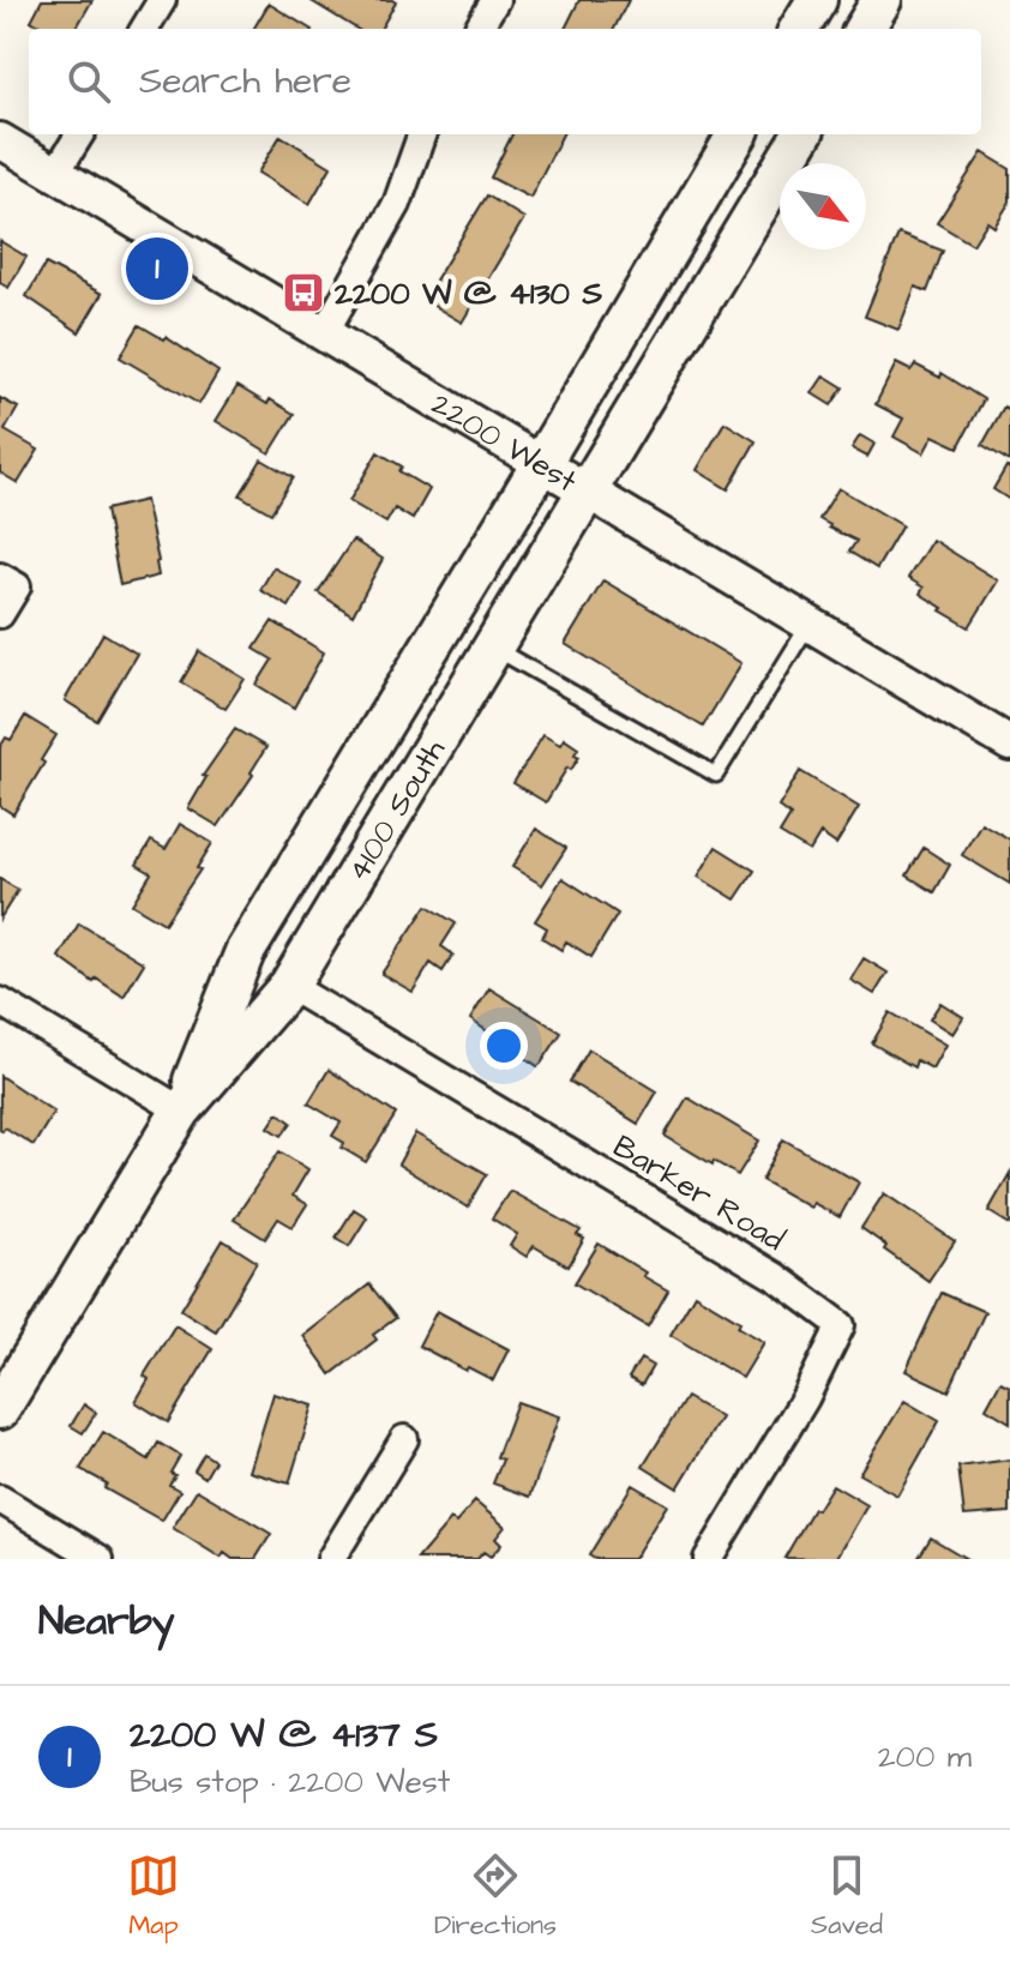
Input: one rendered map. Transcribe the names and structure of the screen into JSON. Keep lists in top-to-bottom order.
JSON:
{
  "streets": {
    "main road": ["4100 South"],
    "street": ["2200 West", "Barker Road"]
  },
  "crossings": [
    ["2200 West", "4100 South"],
    ["4100 South", "Barker Road"]
  ],
  "places": {
    "bus stop": ["2200 W @ 4130 S"]
  },
  "north": "bottom right",
  "page": {
    "search": "Search here",
    "pins": "1",
    "heading": "Nearby",
    "list": [
      {
        "mark": "1",
        "name": "2200 W @ 4137 S",
        "note": "Bus stop · 2200 West",
        "value": "200 m"
      }
    ],
    "nav": ["Map", "Directions", "Saved"]
  }
}
